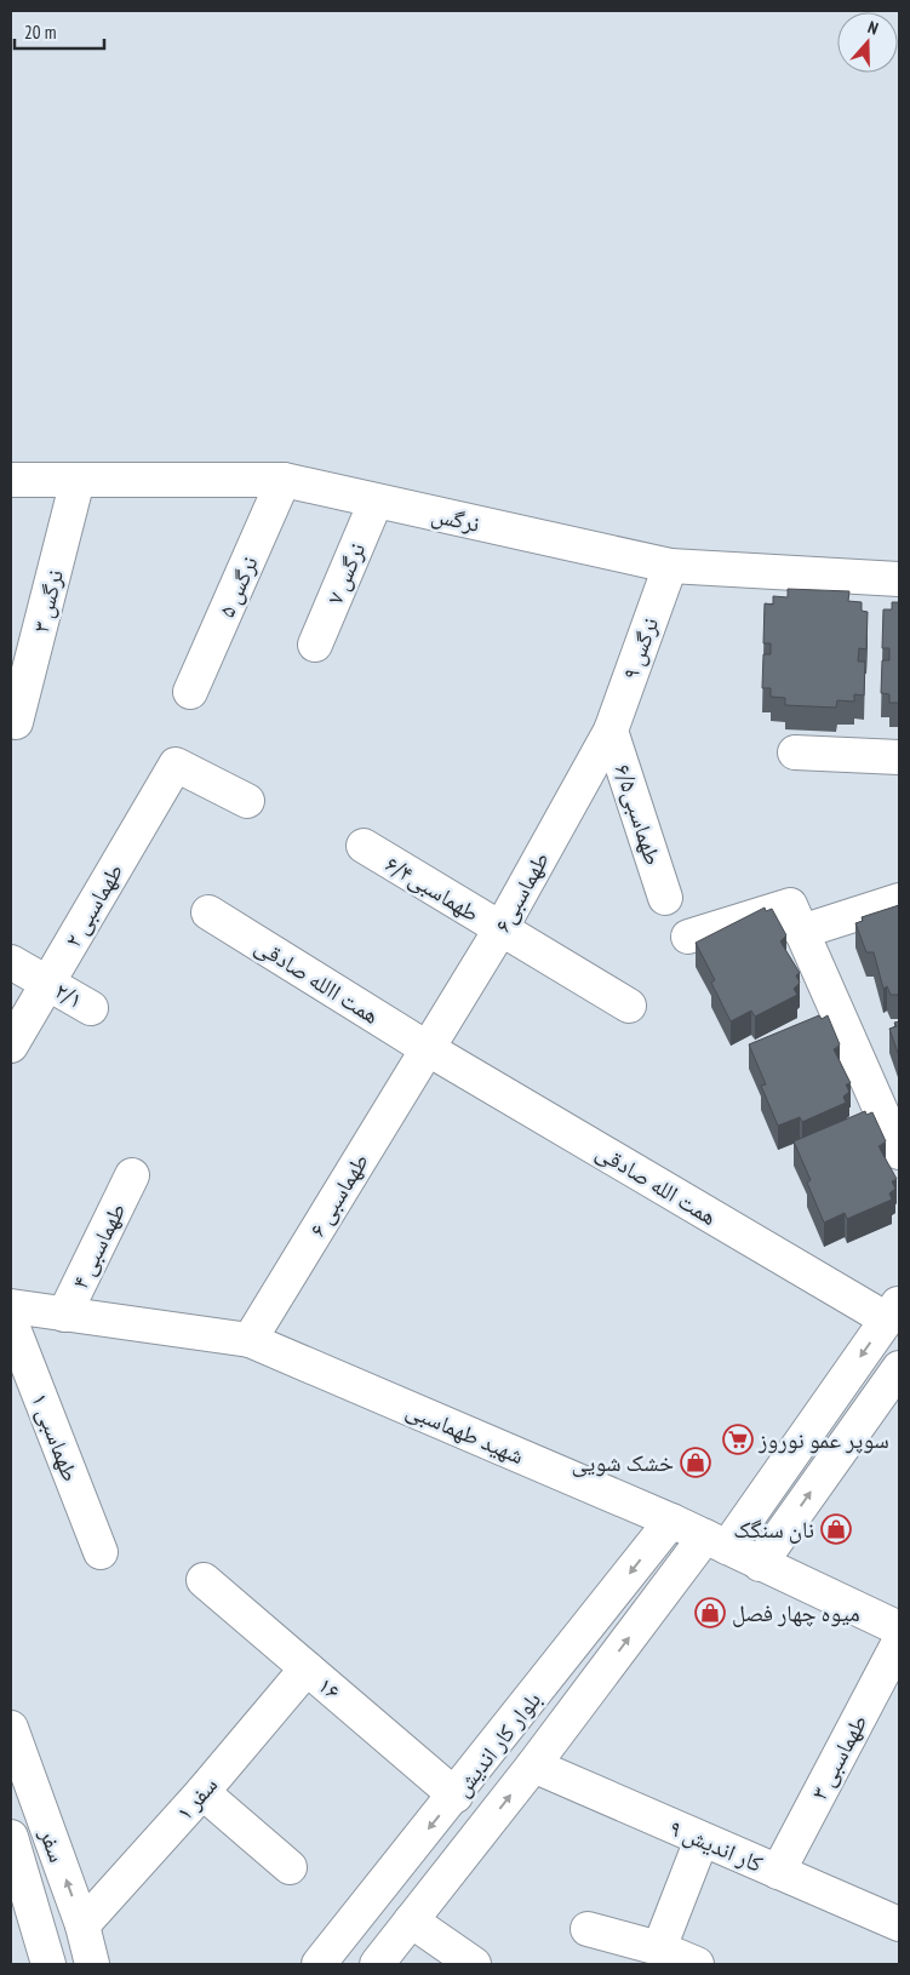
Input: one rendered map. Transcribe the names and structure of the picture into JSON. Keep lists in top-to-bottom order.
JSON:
{
  "streets": {
    "street": [
      "نرگس",
      "۷ نرگس",
      "۵ نرگس",
      "۳ نرگس",
      "۹ نرگس",
      "۶/۵طهماسبی",
      "۶/۴طهماسبی",
      "۶طهماسبی",
      "۲ طهماسبی",
      "همت االله صادقی",
      "۲/۱",
      "همت الله صادقی",
      "۶ طهماسبی",
      "۴ طهماسبی",
      "شهید طهماسبی",
      "۱ طهماسبی",
      "۱۶",
      "بلوار کار اندیش",
      "۳ طهماسبی",
      "۱ سفر",
      "سفر",
      "۹ کار اندیش"
    ]
  },
  "crossings": [
    ["نرگس", "۷ نرگس"],
    ["نرگس", "۵ نرگس"],
    ["نرگس", "۳ نرگس"],
    ["نرگس", "۹ نرگس"],
    ["۹ نرگس", "۶/۵طهماسبی"],
    ["۹ نرگس", "۶طهماسبی"],
    ["۶/۵طهماسبی", "۶طهماسبی"],
    ["۶/۴طهماسبی", "۶طهماسبی"],
    ["۶طهماسبی", "همت االله صادقی"],
    ["۶طهماسبی", "همت الله صادقی"],
    ["۶طهماسبی", "۶ طهماسبی"],
    ["۲ طهماسبی", "۲/۱"],
    ["همت االله صادقی", "همت الله صادقی"],
    ["همت االله صادقی", "۶ طهماسبی"],
    ["همت الله صادقی", "۶ طهماسبی"],
    ["همت الله صادقی", "بلوار کار اندیش"],
    ["۶ طهماسبی", "شهید طهماسبی"],
    ["۴ طهماسبی", "شهید طهماسبی"],
    ["شهید طهماسبی", "بلوار کار اندیش"],
    ["۱۶", "بلوار کار اندیش"],
    ["۱۶", "۱ سفر"],
    ["بلوار کار اندیش", "۹ کار اندیش"],
    ["۳ طهماسبی", "۹ کار اندیش"],
    ["۱ سفر", "سفر"]
  ],
  "places": {
    "supermarket": ["سوپر عمو نوروز"],
    "shop": ["خشک شویی", "نان سنگک", "میوه چهار فصل"]
  },
  "scale_bar": "20 m",
  "north": "top"
}
